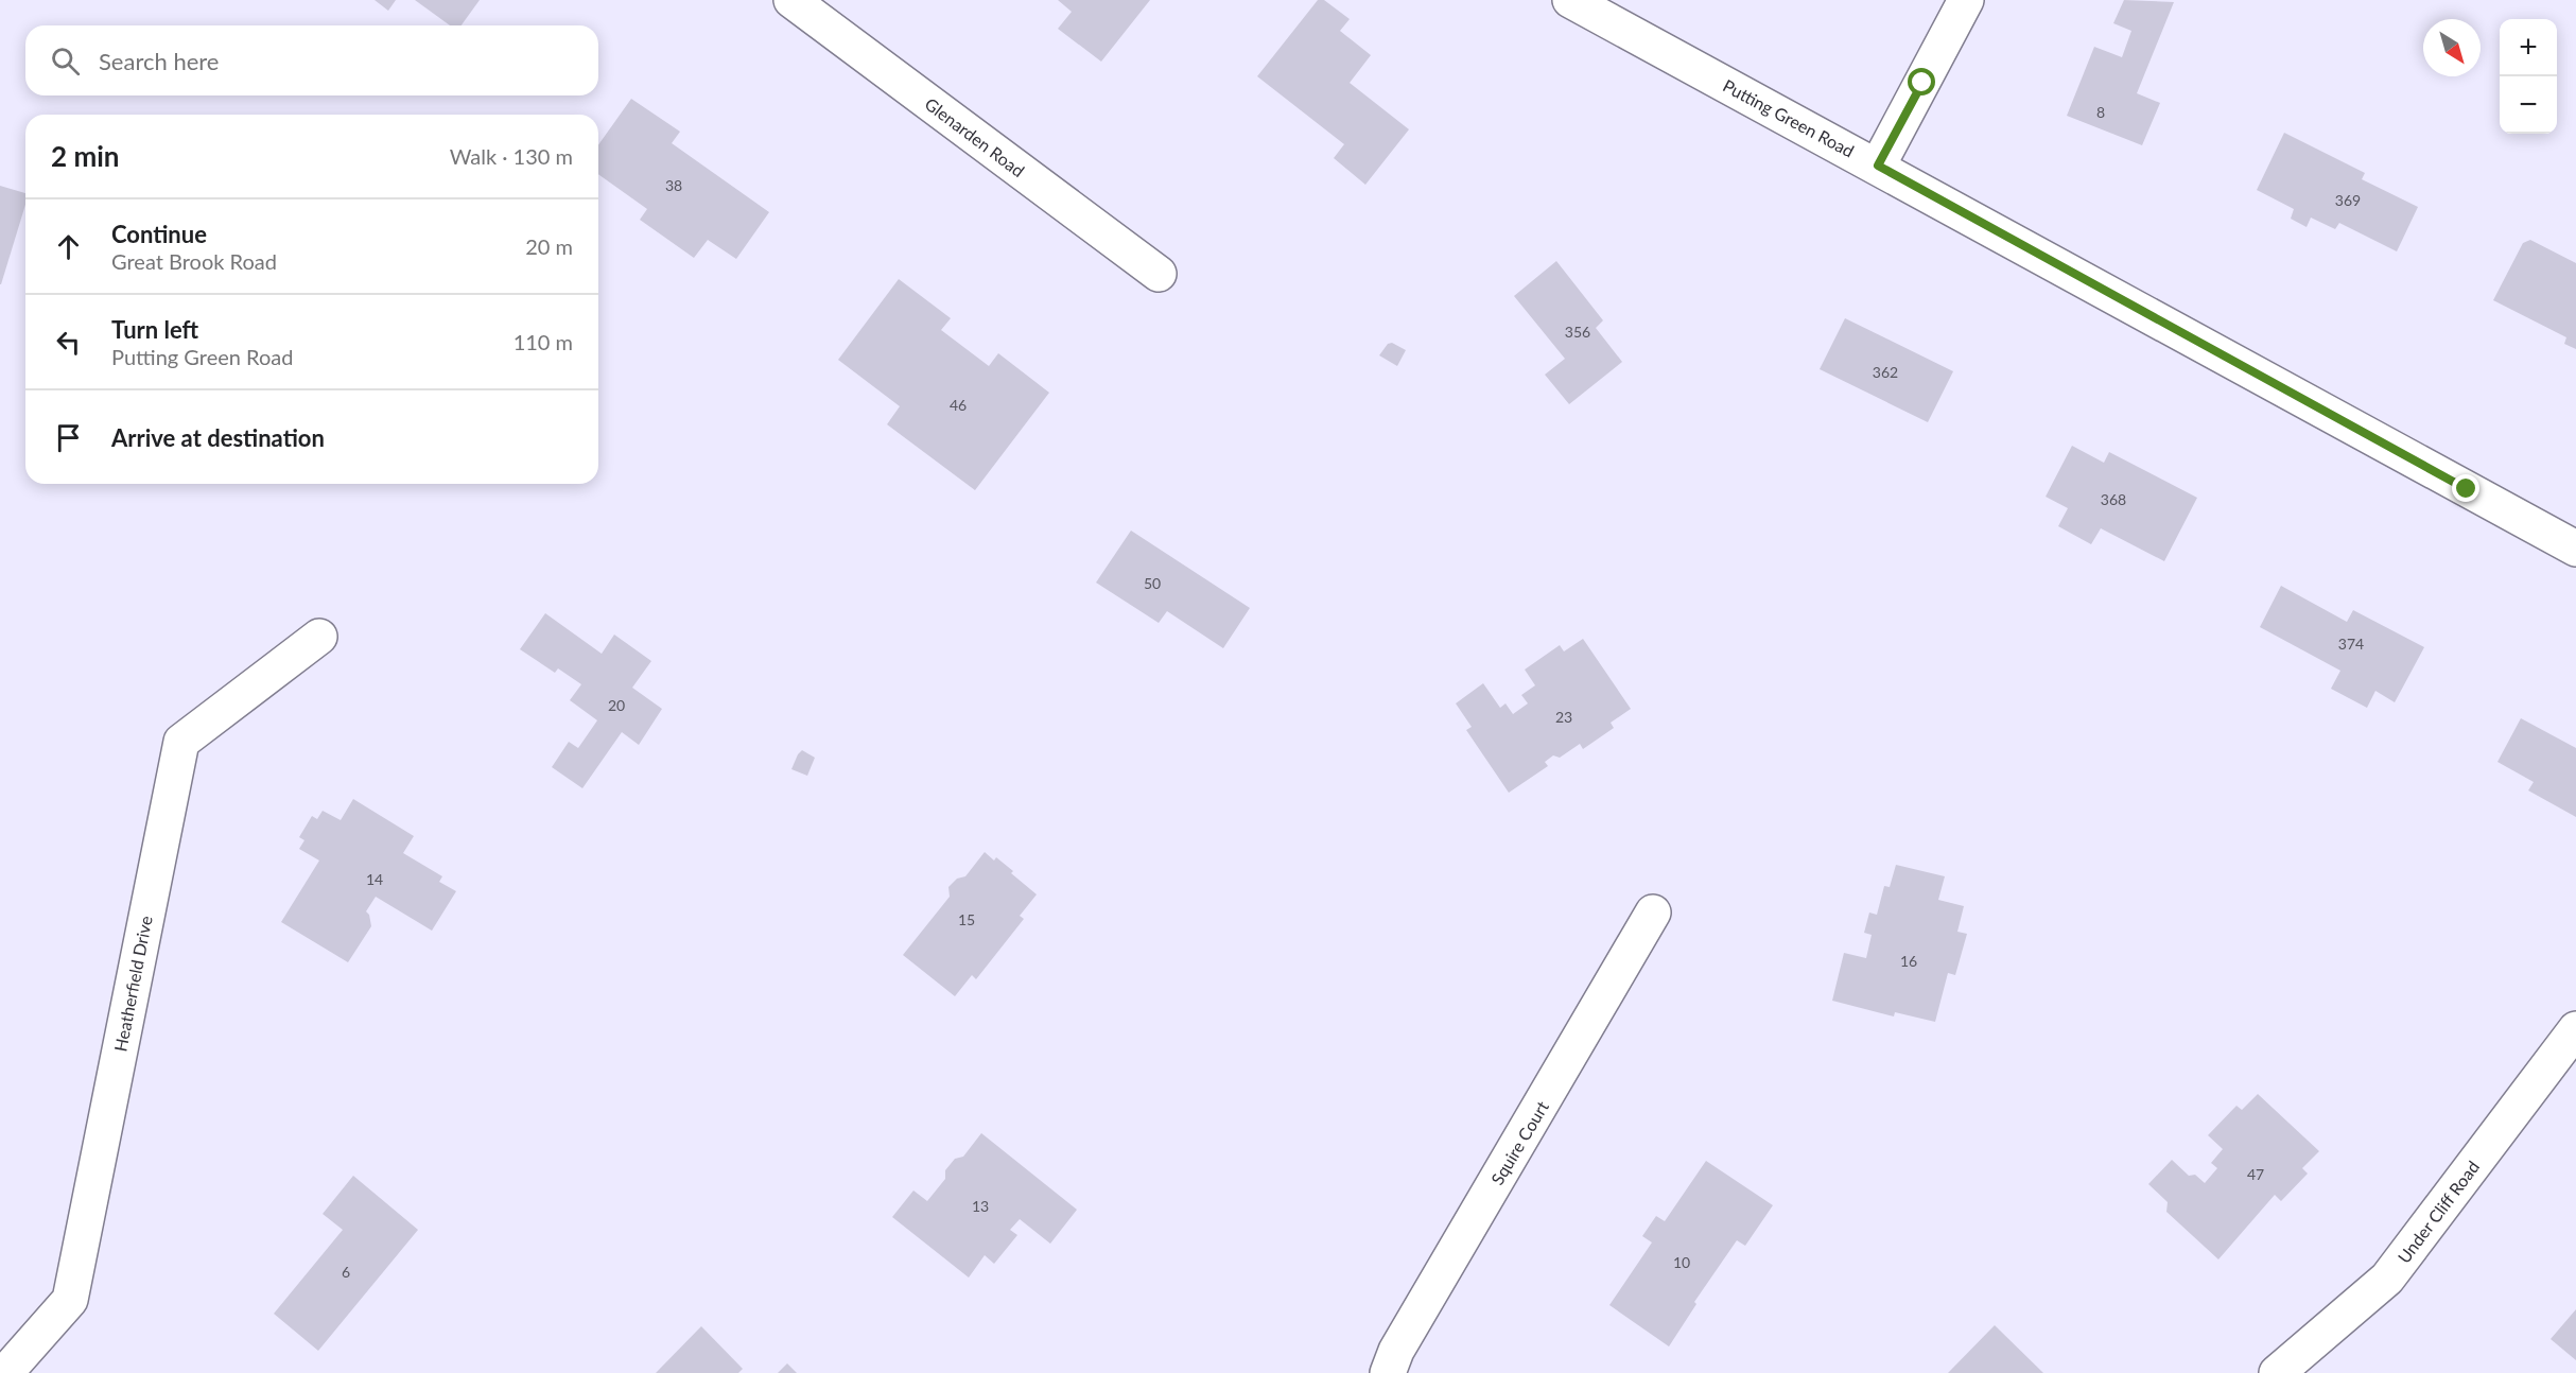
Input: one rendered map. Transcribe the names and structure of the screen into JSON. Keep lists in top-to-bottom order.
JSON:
{
  "streets": {
    "street": [
      "Putting Green Road",
      "Glenarden Road",
      "Heatherfield Drive",
      "Squire Court",
      "Under Cliff Road"
    ]
  },
  "house_numbers": [
    "8",
    "38",
    "369",
    "356",
    "362",
    "46",
    "368",
    "50",
    "374",
    "20",
    "23",
    "14",
    "15",
    "16",
    "47",
    "13",
    "10",
    "6"
  ],
  "north": "bottom right",
  "page": {
    "map_buttons": ["+", "−"],
    "search": "Search here",
    "heading": ["2 min", "Walk · 130 m"],
    "list": [
      ["Continue", "Great Brook Road", "20 m"],
      ["Turn left", "Putting Green Road", "110 m"],
      "Arrive at destination"
    ]
  }
}
